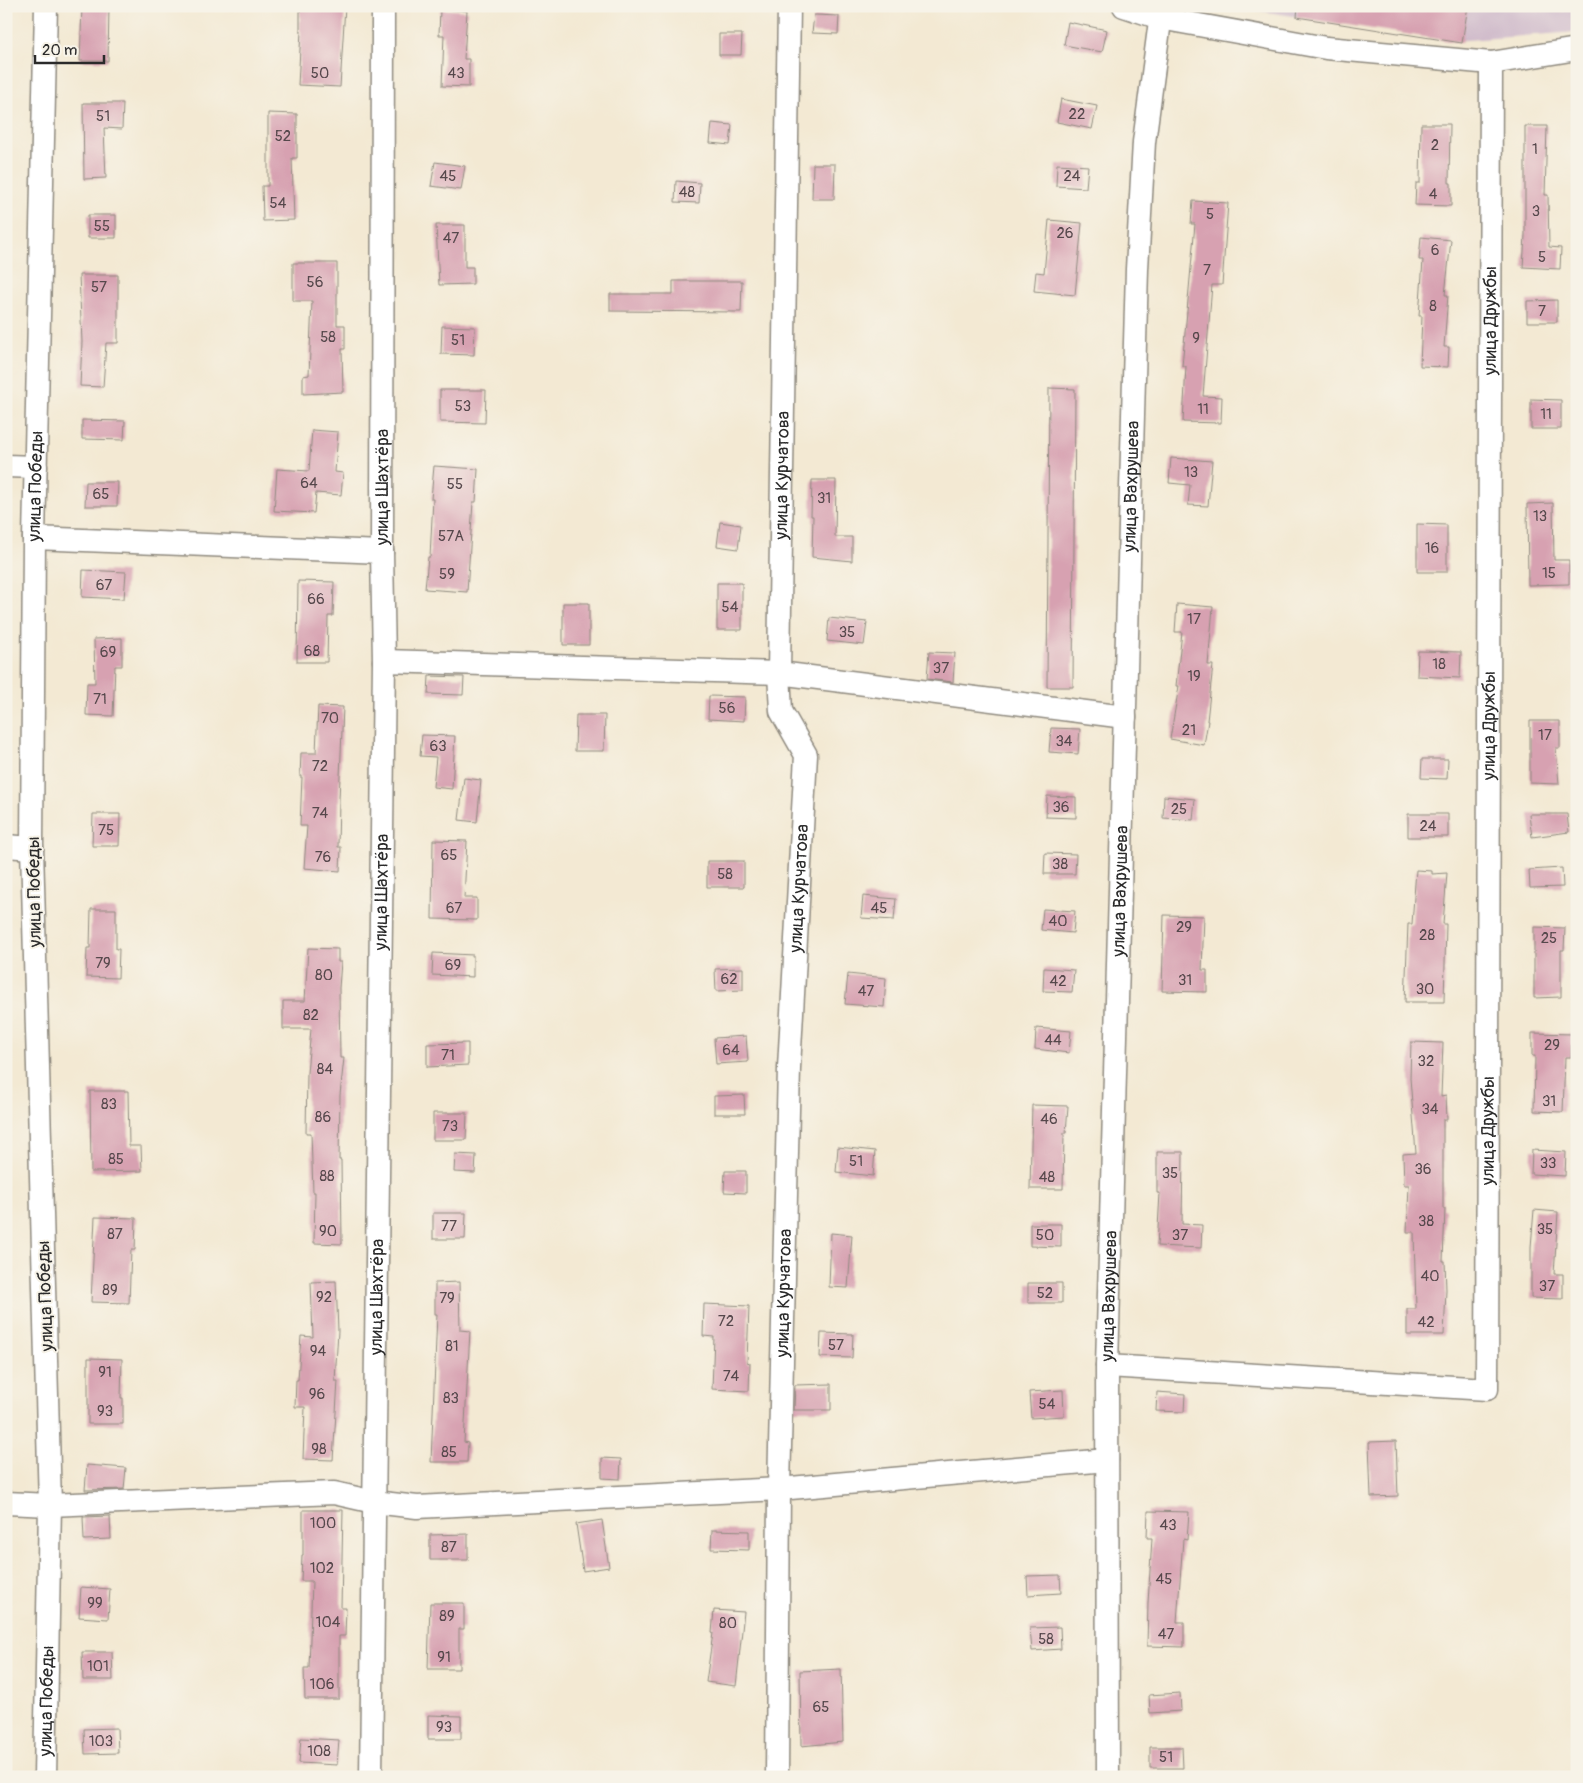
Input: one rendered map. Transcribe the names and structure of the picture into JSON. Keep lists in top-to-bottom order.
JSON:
{
  "streets": {
    "street": [
      "улица Дружбы",
      "улица Курчатова",
      "улица Вахрушева",
      "улица Победы",
      "улица Шахтёра"
    ]
  },
  "crossings": [
    ["улица Дружбы", "улица Вахрушева"]
  ],
  "house_numbers": [
    "50",
    "43",
    "22",
    "51",
    "52",
    "2",
    "1",
    "45",
    "24",
    "48",
    "4",
    "54",
    "3",
    "5",
    "55",
    "26",
    "47",
    "6",
    "5",
    "7",
    "56",
    "57",
    "8",
    "7",
    "58",
    "9",
    "51",
    "53",
    "11",
    "11",
    "13",
    "64",
    "55",
    "65",
    "31",
    "13",
    "57А",
    "16",
    "15",
    "59",
    "67",
    "66",
    "54",
    "17",
    "35",
    "68",
    "69",
    "18",
    "37",
    "19",
    "71",
    "56",
    "70",
    "21",
    "17",
    "34",
    "63",
    "72",
    "36",
    "25",
    "74",
    "24",
    "75",
    "65",
    "76",
    "38",
    "58",
    "67",
    "45",
    "40",
    "29",
    "28",
    "25",
    "79",
    "69",
    "80",
    "62",
    "31",
    "42",
    "30",
    "47",
    "82",
    "44",
    "29",
    "64",
    "71",
    "32",
    "84",
    "31",
    "83",
    "34",
    "86",
    "46",
    "73",
    "85",
    "51",
    "33",
    "36",
    "35",
    "88",
    "48",
    "38",
    "77",
    "35",
    "90",
    "87",
    "50",
    "37",
    "40",
    "37",
    "89",
    "52",
    "92",
    "79",
    "72",
    "42",
    "57",
    "81",
    "94",
    "91",
    "74",
    "96",
    "83",
    "54",
    "93",
    "98",
    "85",
    "100",
    "43",
    "87",
    "102",
    "45",
    "99",
    "89",
    "104",
    "80",
    "47",
    "58",
    "91",
    "101",
    "106",
    "65",
    "93",
    "103",
    "108",
    "51"
  ],
  "scale_bar": "20 m"
}
